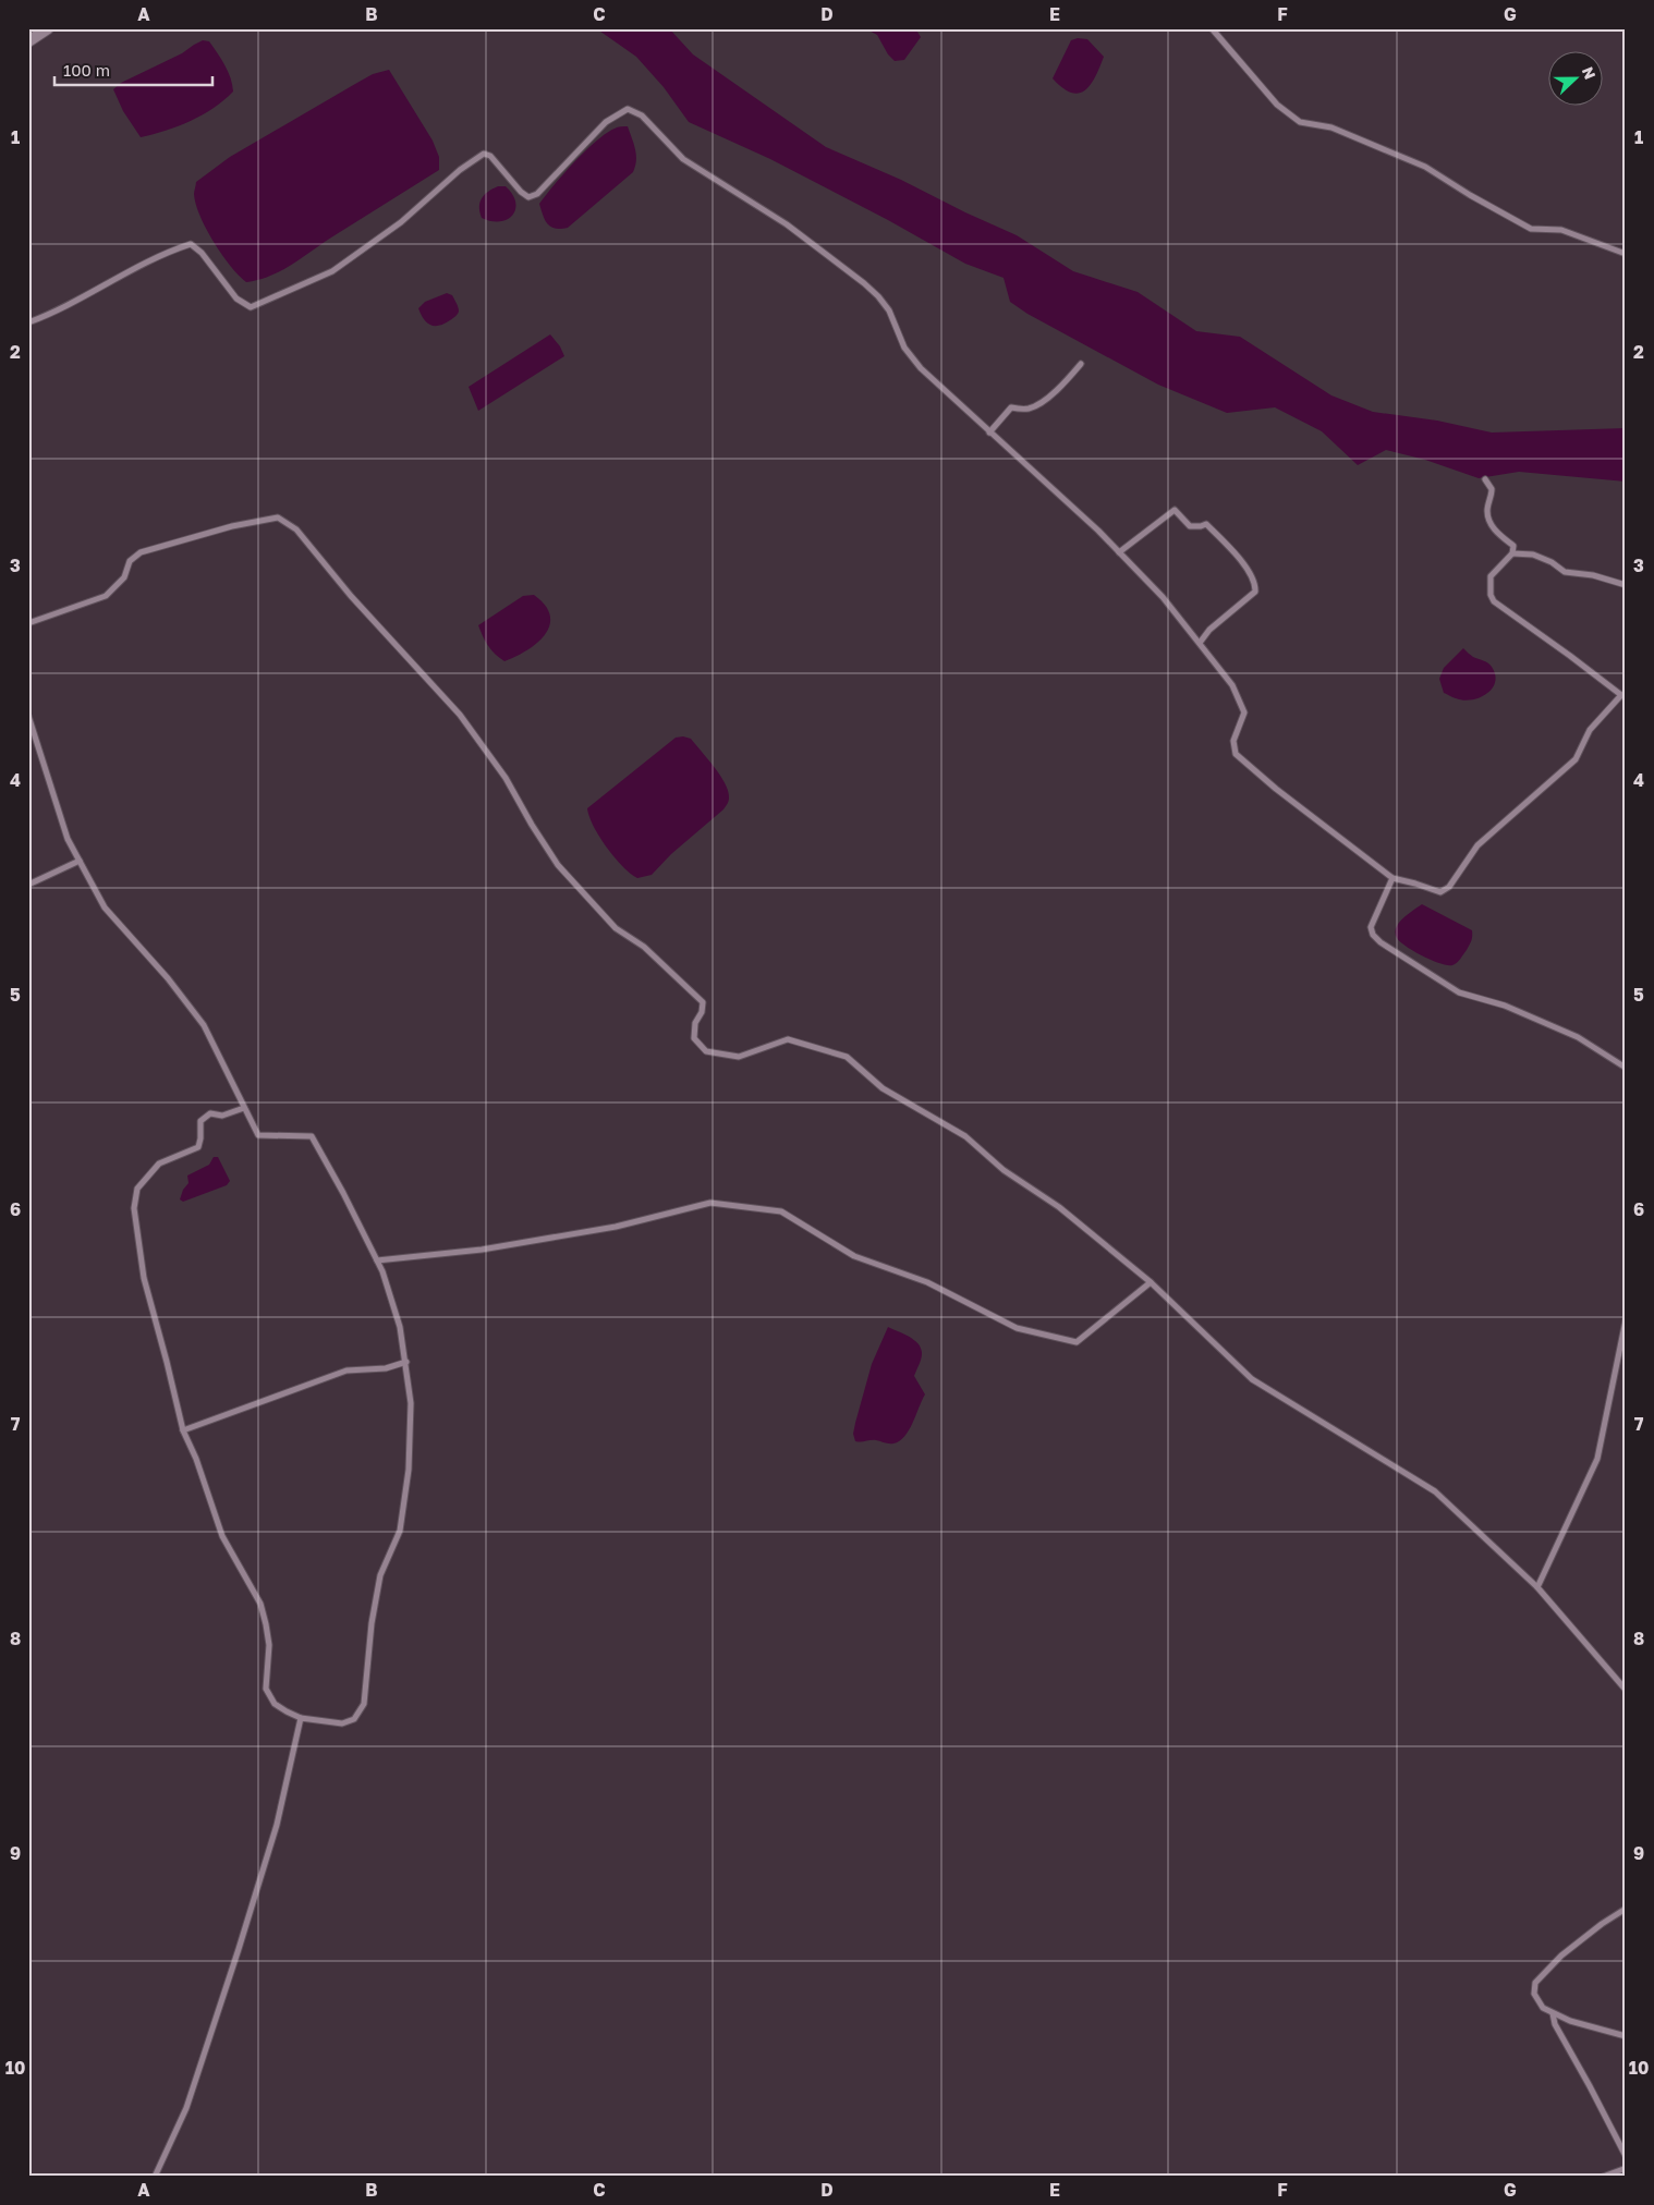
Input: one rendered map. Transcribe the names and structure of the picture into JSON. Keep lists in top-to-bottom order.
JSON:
{
  "scale_bar": "100 m",
  "north": "right",
  "grid": {
    "columns": [
      "A",
      "B",
      "C",
      "D",
      "E",
      "F",
      "G"
    ],
    "rows": [
      "1",
      "2",
      "3",
      "4",
      "5",
      "6",
      "7",
      "8",
      "9",
      "10"
    ]
  }
}
